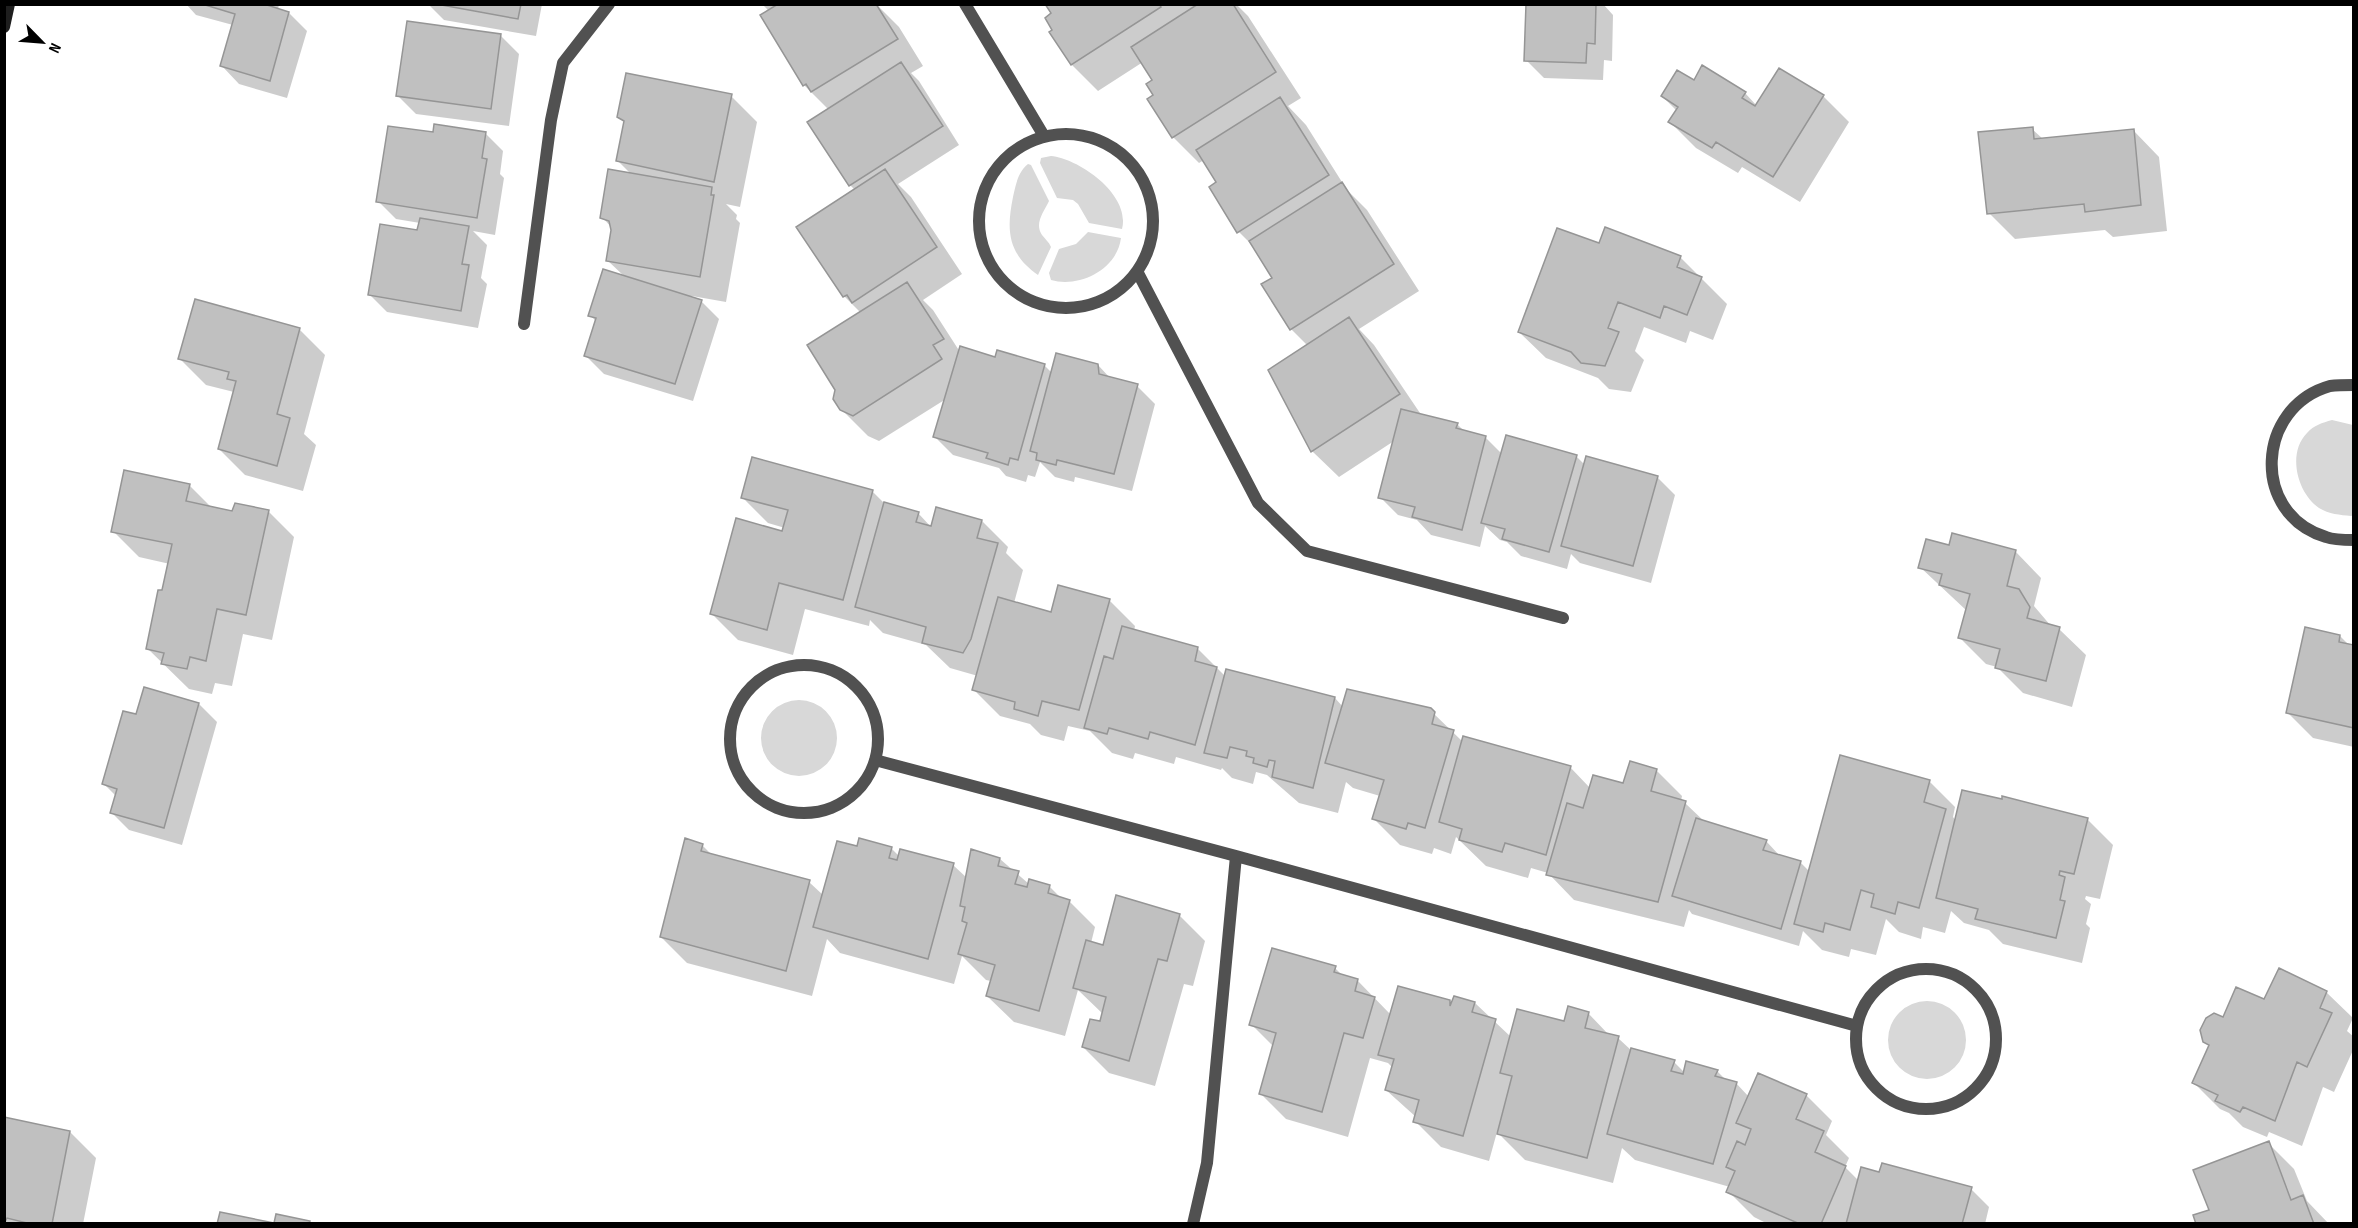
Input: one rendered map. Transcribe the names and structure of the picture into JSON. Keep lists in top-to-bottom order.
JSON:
{
  "north": "bottom right"
}
